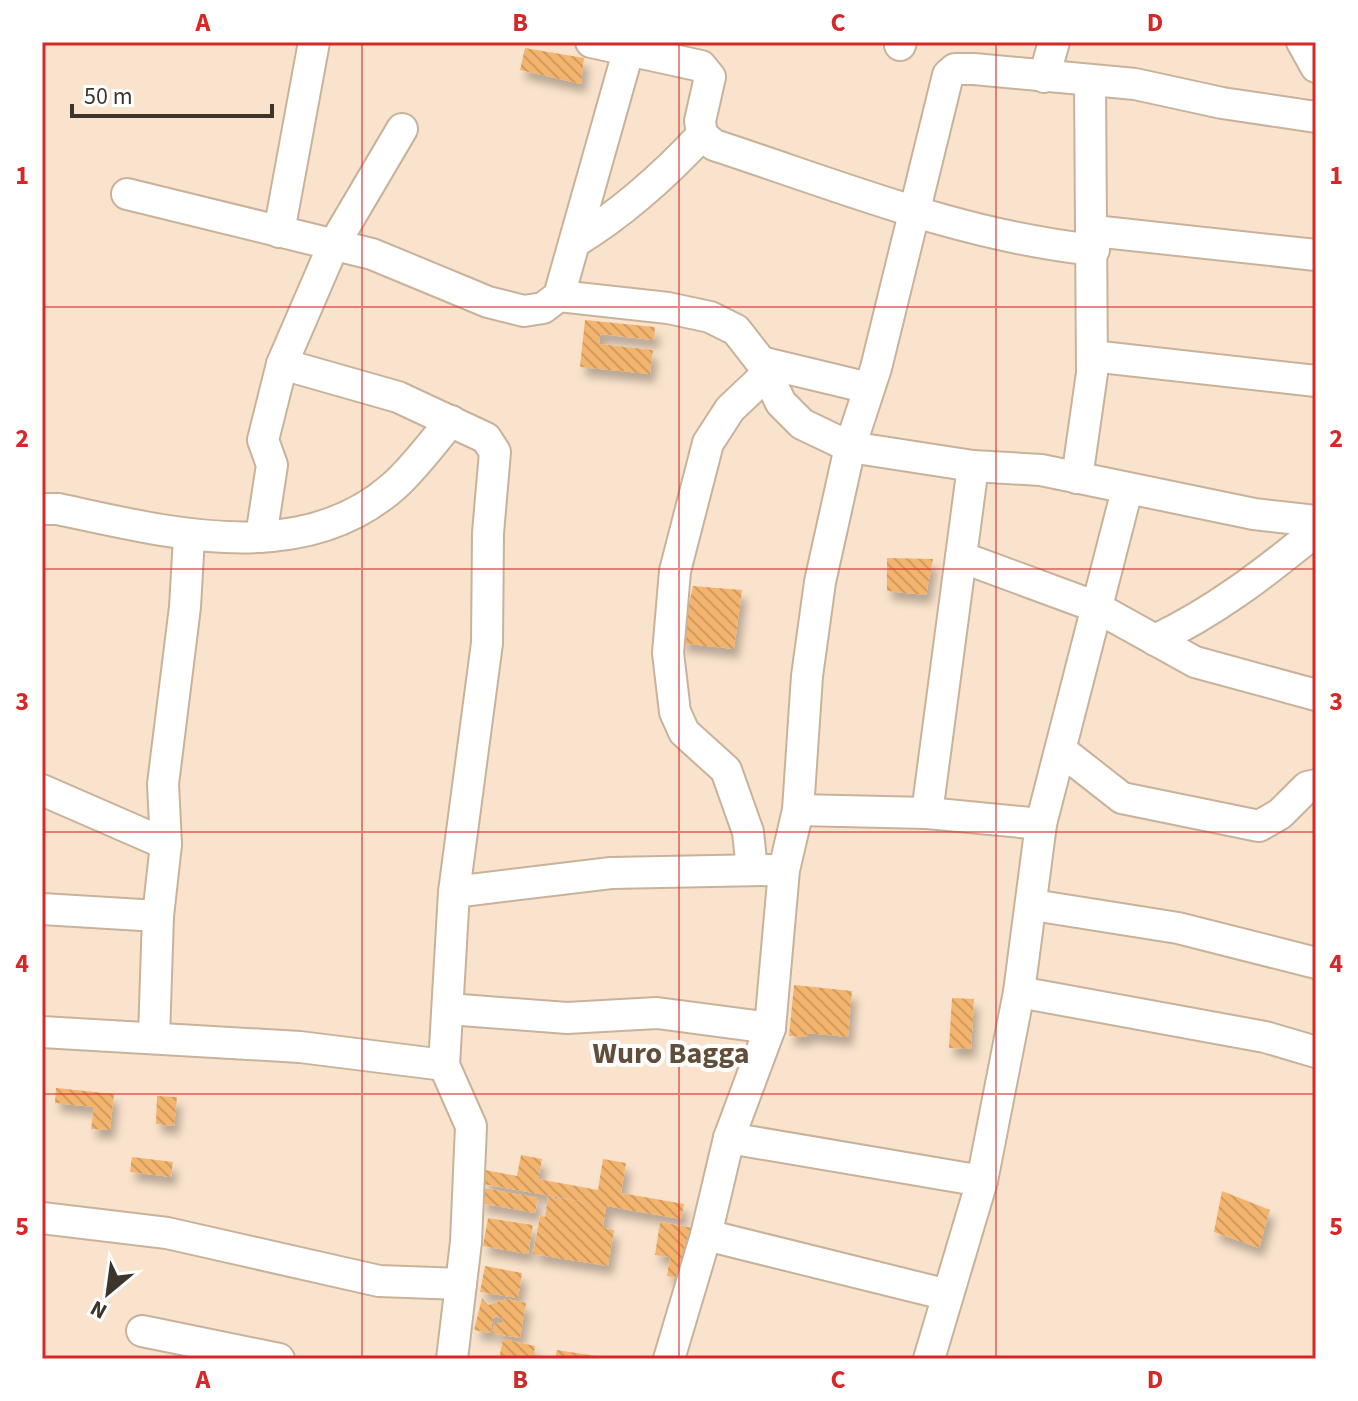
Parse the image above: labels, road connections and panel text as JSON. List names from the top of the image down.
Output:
{
  "districts": ["Wuro Bagga"],
  "scale_bar": "50 m",
  "north": "bottom left",
  "grid": {
    "columns": [
      "A",
      "B",
      "C",
      "D"
    ],
    "rows": [
      "1",
      "2",
      "3",
      "4",
      "5"
    ]
  }
}
